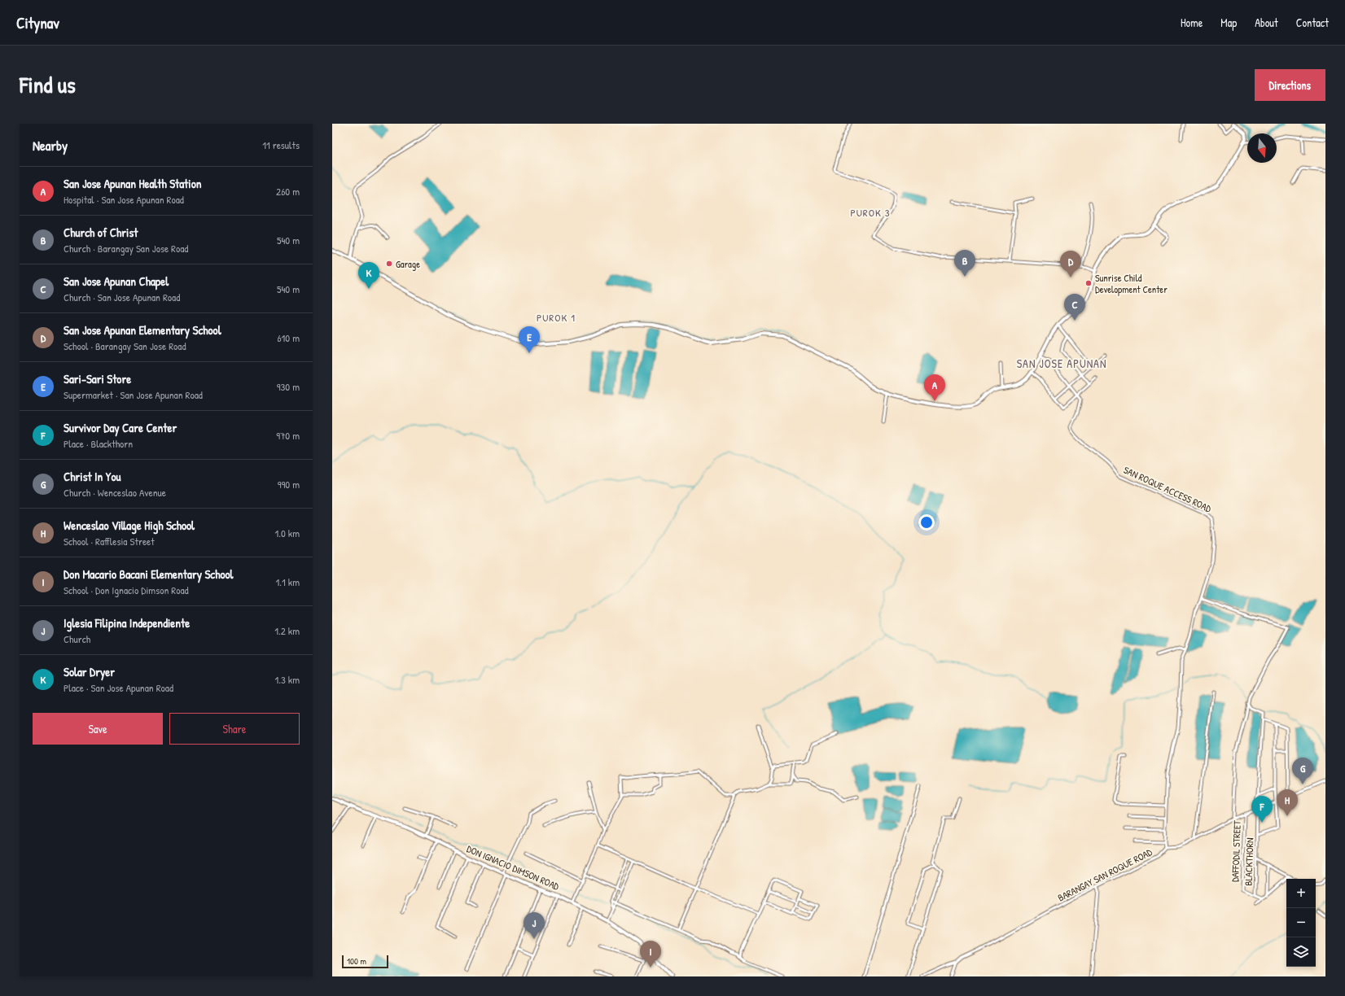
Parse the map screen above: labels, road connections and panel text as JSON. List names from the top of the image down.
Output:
{
  "streets": {
    "street": [
      "SAN ROQUE ACCESS ROAD",
      "DAFFODIL STREET",
      "BLACKTHORN",
      "DON IGNACIO DIMSON ROAD",
      "BARANGAY SAN ROQUE ROAD"
    ]
  },
  "crossings": [
    ["SAN ROQUE ACCESS ROAD", "BARANGAY SAN ROQUE ROAD"],
    ["DAFFODIL STREET", "BLACKTHORN"]
  ],
  "districts": ["PUROK 3", "PUROK 1", "SAN JOSE APUNAN"],
  "places": ["Garage", "Sunrise Child Development Center"],
  "scale_bar": "100 m",
  "north": "bottom",
  "page": {
    "header": "Citynav",
    "nav": [
      "Home",
      "Map",
      "About",
      "Contact"
    ],
    "title": "Find us",
    "buttons": [
      "Directions",
      ["Save", "Share"]
    ],
    "heading": ["Nearby", "11 results"],
    "list": [
      {
        "mark": "A",
        "name": "San Jose Apunan Health Station",
        "note": "Hospital · San Jose Apunan Road",
        "value": "260 m"
      },
      {
        "mark": "B",
        "name": "Church of Christ",
        "note": "Church · Barangay San Jose Road",
        "value": "540 m"
      },
      {
        "mark": "C",
        "name": "San Jose Apunan Chapel",
        "note": "Church · San Jose Apunan Road",
        "value": "540 m"
      },
      {
        "mark": "D",
        "name": "San Jose Apunan Elementary School",
        "note": "School · Barangay San Jose Road",
        "value": "610 m"
      },
      {
        "mark": "E",
        "name": "Sari-Sari Store",
        "note": "Supermarket · San Jose Apunan Road",
        "value": "930 m"
      },
      {
        "mark": "F",
        "name": "Survivor Day Care Center",
        "note": "Place · Blackthorn",
        "value": "970 m"
      },
      {
        "mark": "G",
        "name": "Christ In You",
        "note": "Church · Wenceslao Avenue",
        "value": "990 m"
      },
      {
        "mark": "H",
        "name": "Wenceslao Village High School",
        "note": "School · Rafflesia Street",
        "value": "1.0 km"
      },
      {
        "mark": "I",
        "name": "Don Macario Bacani Elementary School",
        "note": "School · Don Ignacio Dimson Road",
        "value": "1.1 km"
      },
      {
        "mark": "J",
        "name": "Iglesia Filipina Independiente",
        "note": "Church",
        "value": "1.2 km"
      },
      {
        "mark": "K",
        "name": "Solar Dryer",
        "note": "Place · San Jose Apunan Road",
        "value": "1.3 km"
      }
    ],
    "pins": [
      "B",
      "D",
      "K",
      "C",
      "E",
      "A",
      "G",
      "H",
      "F",
      "J",
      "I"
    ],
    "map_buttons": ["+", "−"],
    "scale": "100 m"
  }
}
